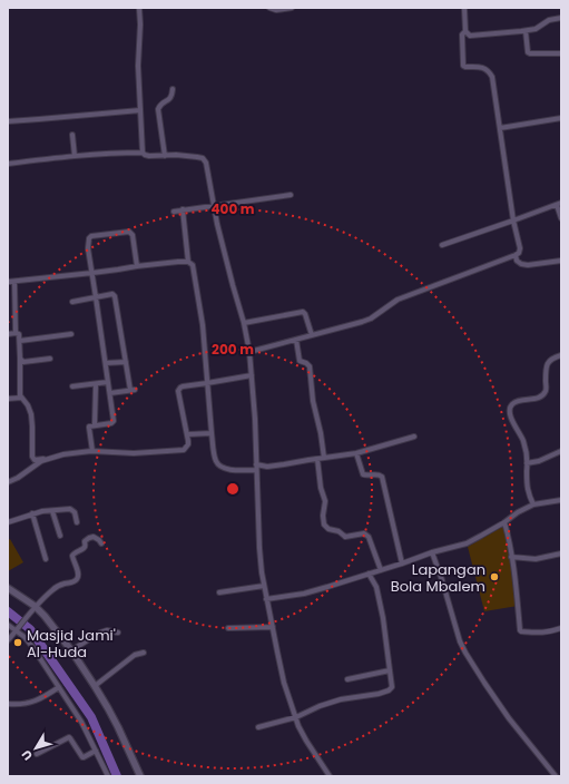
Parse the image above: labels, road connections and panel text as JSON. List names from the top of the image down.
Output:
{
  "places": ["Lapangan Bola Mbalem", "Masjid Jami' Al-Huda"],
  "north": "bottom left",
  "rings": ["400 m", "200 m"]
}
